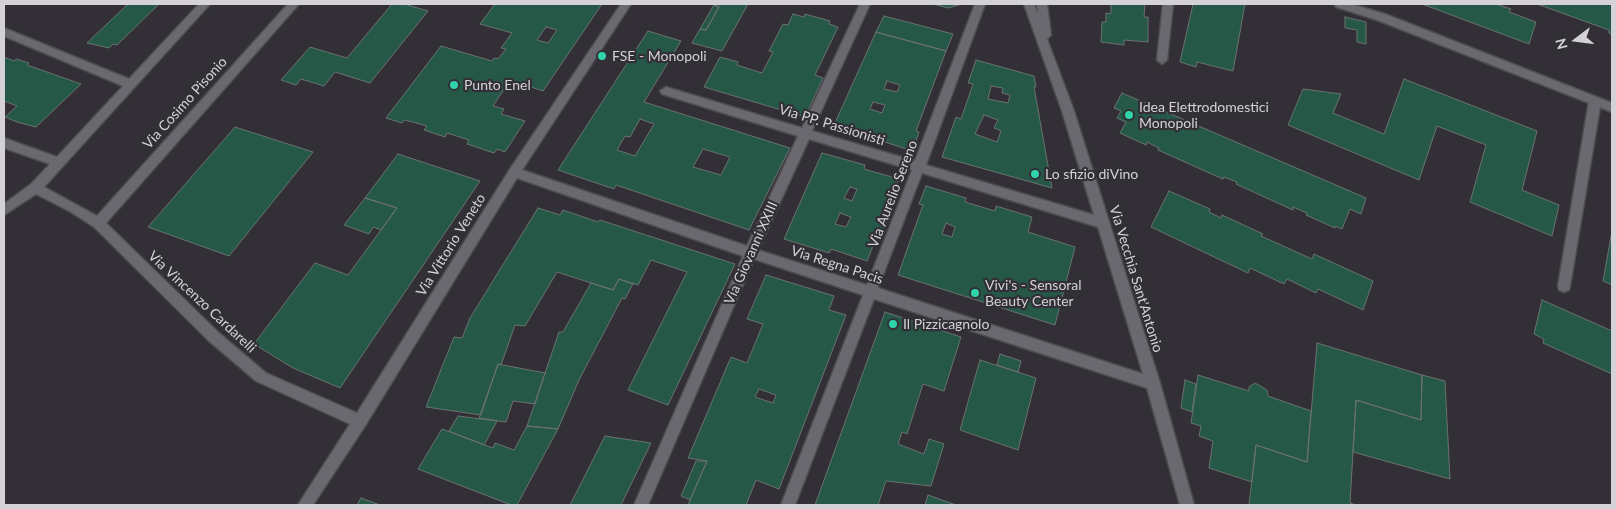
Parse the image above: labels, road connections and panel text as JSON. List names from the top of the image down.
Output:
{
  "streets": {
    "street": [
      "Via Cosimo Pisonio",
      "Via PP. Passionisti",
      "Via Aurelio Sereno",
      "Via Vittorio Veneto",
      "Via Giovanni XXIII",
      "Via Regna Pacis",
      "Via Vecchia Sant'Antonio",
      "Via Vincenzo Cardarelli"
    ]
  },
  "crossings": [
    ["Via Cosimo Pisonio", "Via Vincenzo Cardarelli"],
    ["Via PP. Passionisti", "Via Aurelio Sereno"],
    ["Via PP. Passionisti", "Via Giovanni XXIII"],
    ["Via PP. Passionisti", "Via Vecchia Sant'Antonio"],
    ["Via Aurelio Sereno", "Via Regna Pacis"],
    ["Via Vittorio Veneto", "Via Regna Pacis"],
    ["Via Vittorio Veneto", "Via Vincenzo Cardarelli"],
    ["Via Giovanni XXIII", "Via Regna Pacis"],
    ["Via Regna Pacis", "Via Vecchia Sant'Antonio"]
  ],
  "places": [
    "FSE - Monopoli",
    "Punto Enel",
    "Idea Elettrodomestici Monopoli",
    "Lo sfizio diVino",
    "Vivi's - Sensoral Beauty Center",
    "Il Pizzicagnolo"
  ],
  "north": "left"
}
